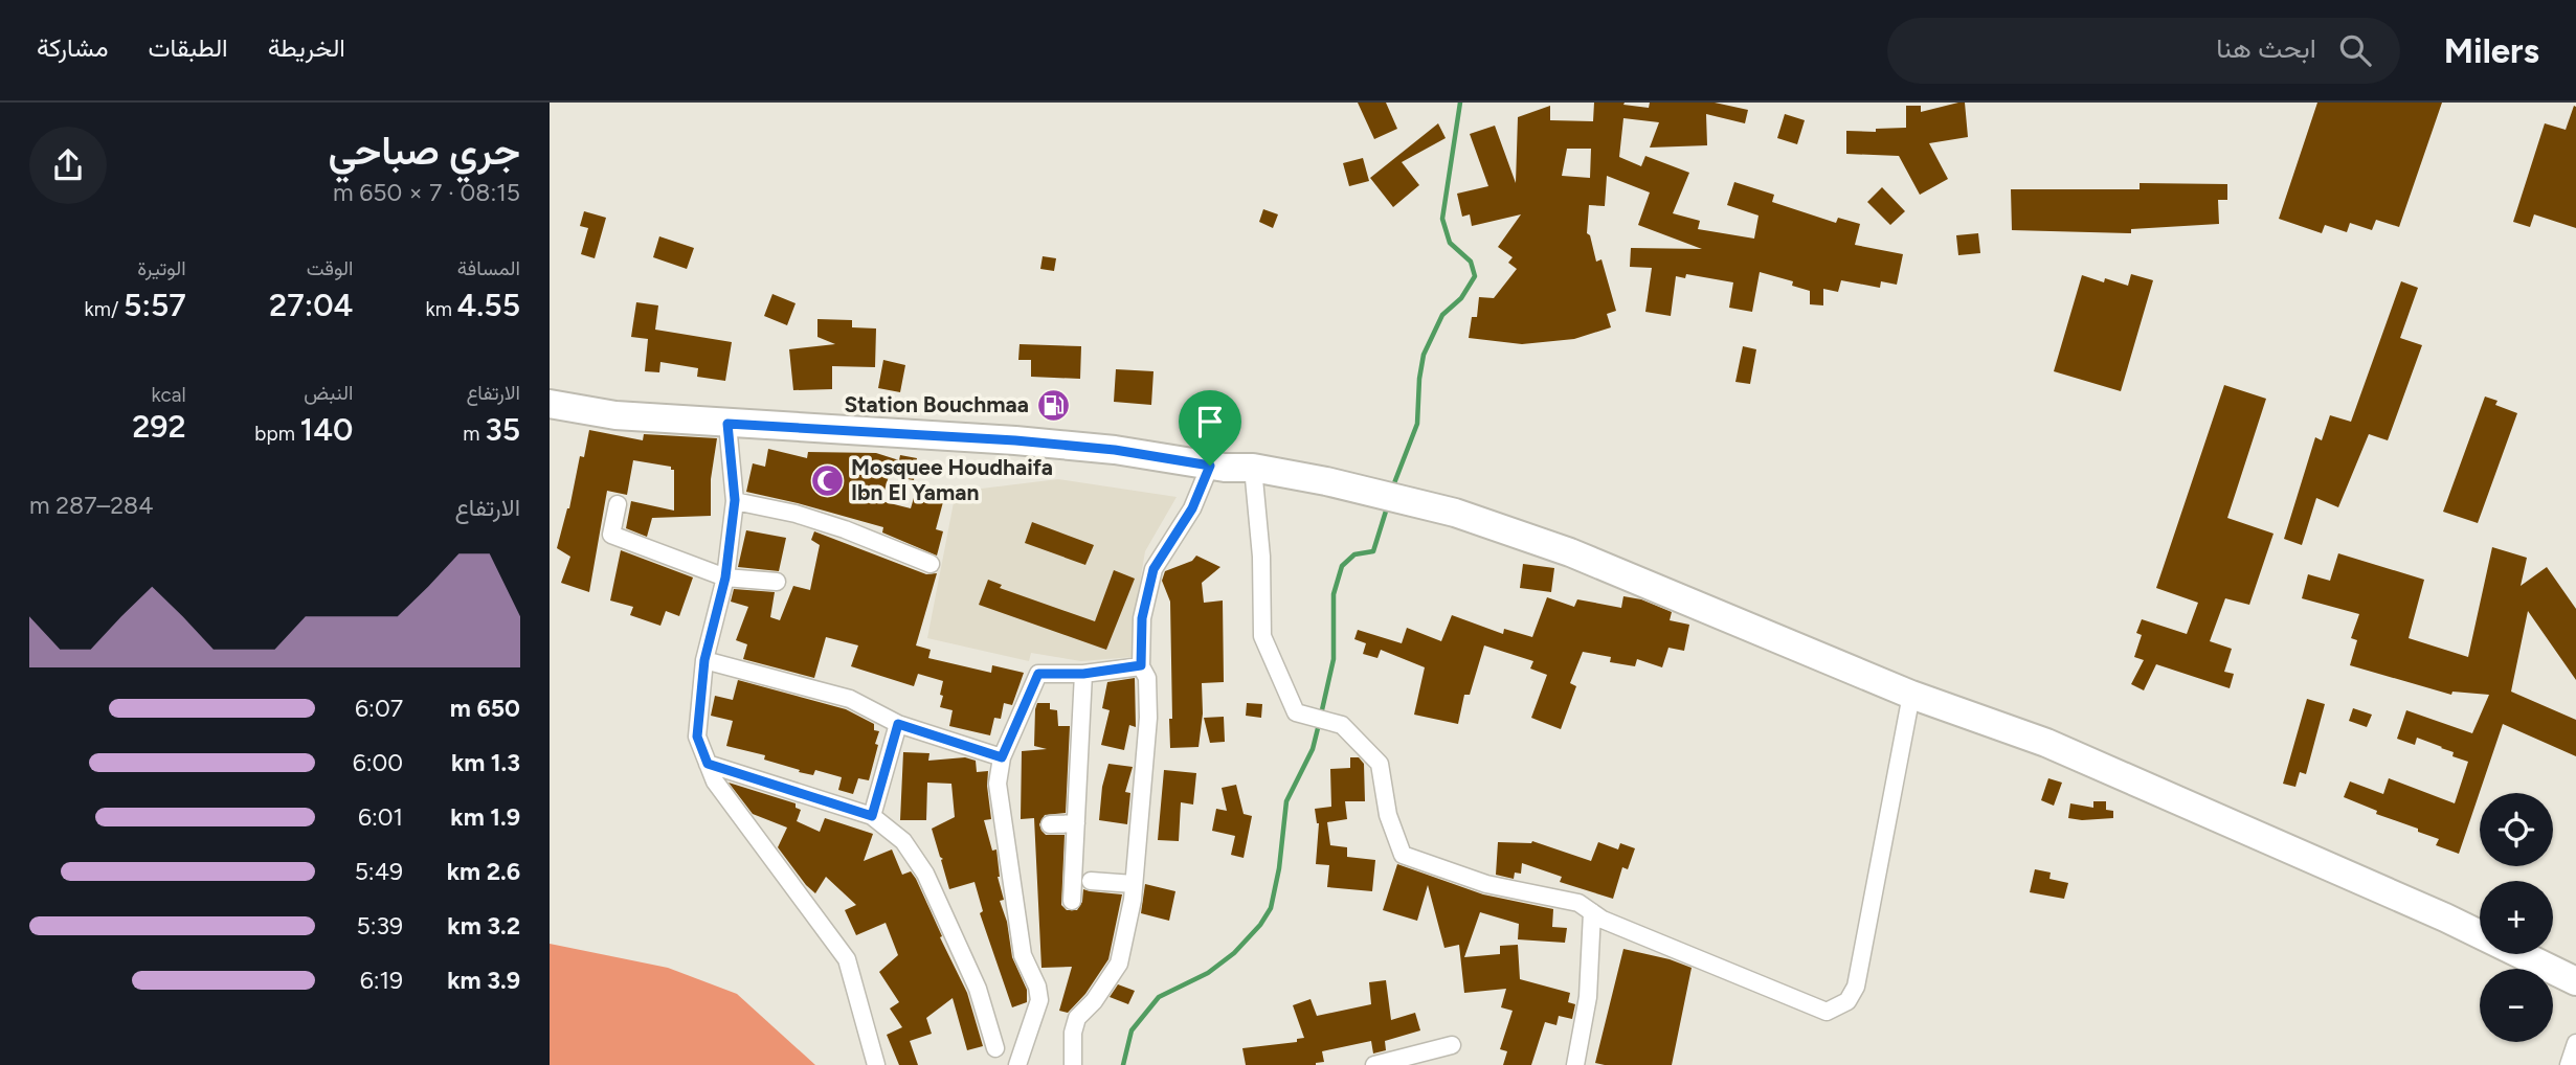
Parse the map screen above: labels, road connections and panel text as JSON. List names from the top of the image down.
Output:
{
  "places": {
    "fuel station": ["Station Bouchmaa"],
    "mosque": ["Mosquee Houdhaifa Ibn El Yaman"]
  },
  "page": {
    "header": "Milers",
    "search": "ابحث هنا",
    "nav": ["الخريطة", "الطبقات", "مشاركة"],
    "heading": ["جري صباحي", "08:15 · 7 × 650 m"],
    "stats": [
      ["المسافة", "4.55 km"],
      ["الوقت", "27:04"],
      ["الوتيرة", "5:57 /km"],
      ["الارتفاع", "35 m"],
      ["النبض", "140 bpm"],
      ["kcal", "292"]
    ],
    "chart": ["الارتفاع", "284–287 m"],
    "list": [
      {
        "name": "650 m",
        "note": "6:07"
      },
      {
        "name": "1.3 km",
        "note": "6:00"
      },
      {
        "name": "1.9 km",
        "note": "6:01"
      },
      {
        "name": "2.6 km",
        "note": "5:49"
      },
      {
        "name": "3.2 km",
        "note": "5:39"
      },
      {
        "name": "3.9 km",
        "note": "6:19"
      }
    ],
    "map_buttons": ["+", "−"]
  }
}
